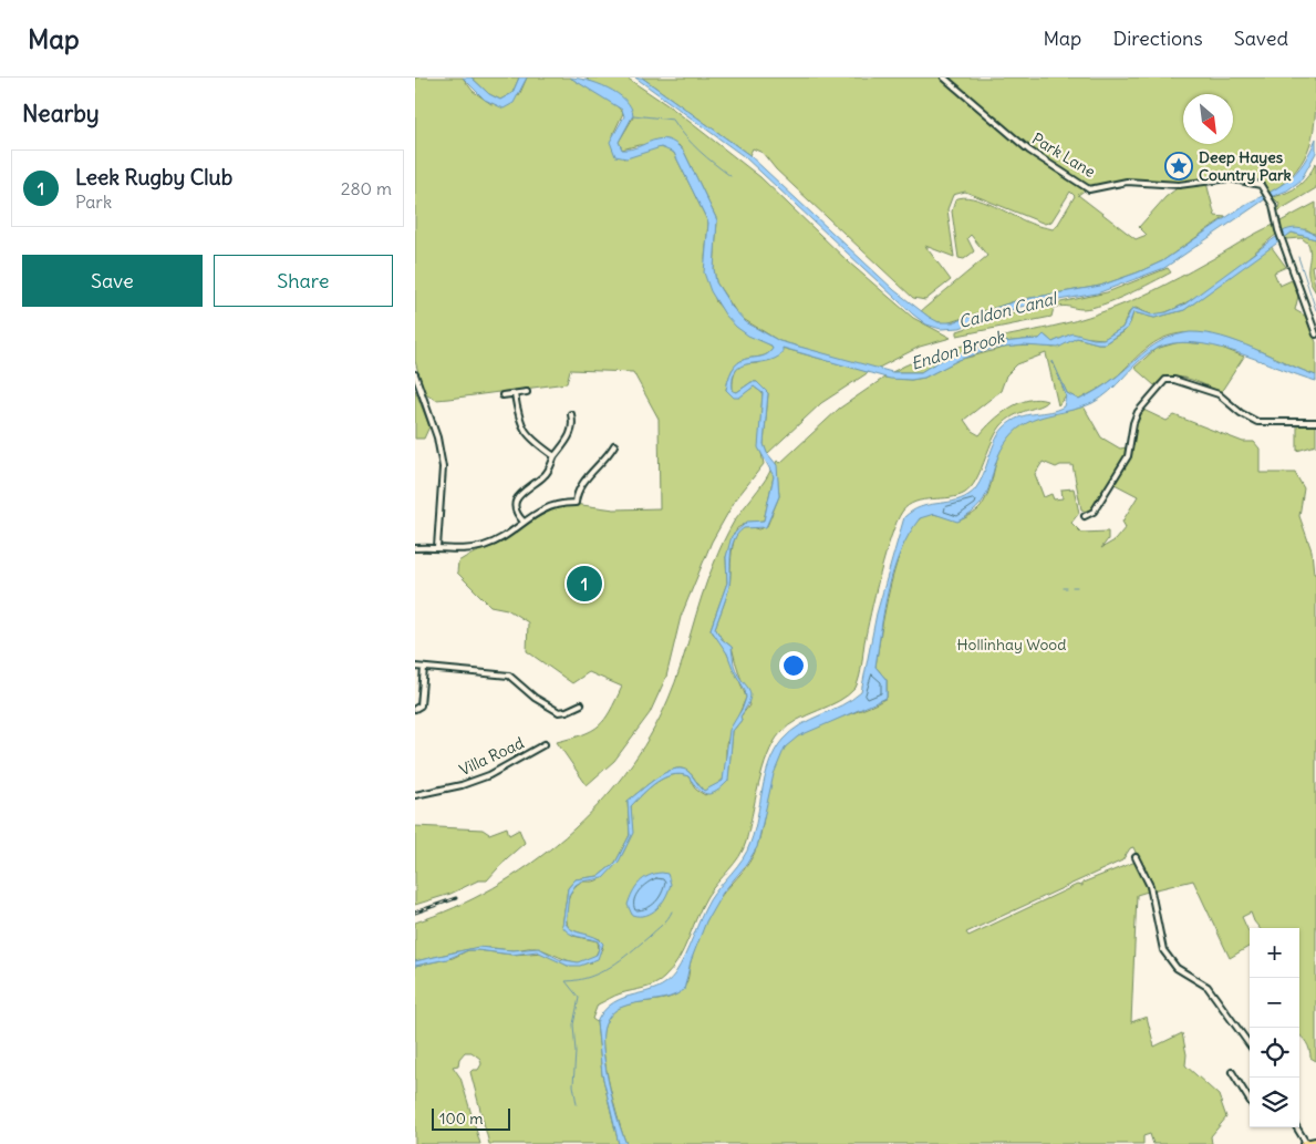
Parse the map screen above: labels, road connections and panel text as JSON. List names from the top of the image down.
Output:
{
  "streets": {
    "street": ["Park Lane", "Villa Road"]
  },
  "water": ["Caldon Canal", "Endon Brook"],
  "parks": ["Hollinhay Wood"],
  "places": {
    "place": ["Deep Hayes Country Park"]
  },
  "scale_bar": "100 m",
  "north": "bottom right",
  "page": {
    "header": "Map",
    "nav": ["Map", "Directions", "Saved"],
    "heading": "Nearby",
    "list": [
      {
        "mark": "1",
        "name": "Leek Rugby Club",
        "note": "Park",
        "value": "280 m"
      }
    ],
    "buttons": ["Save", "Share"],
    "pins": "1",
    "map_buttons": ["+", "−"],
    "scale": "100 m"
  }
}
